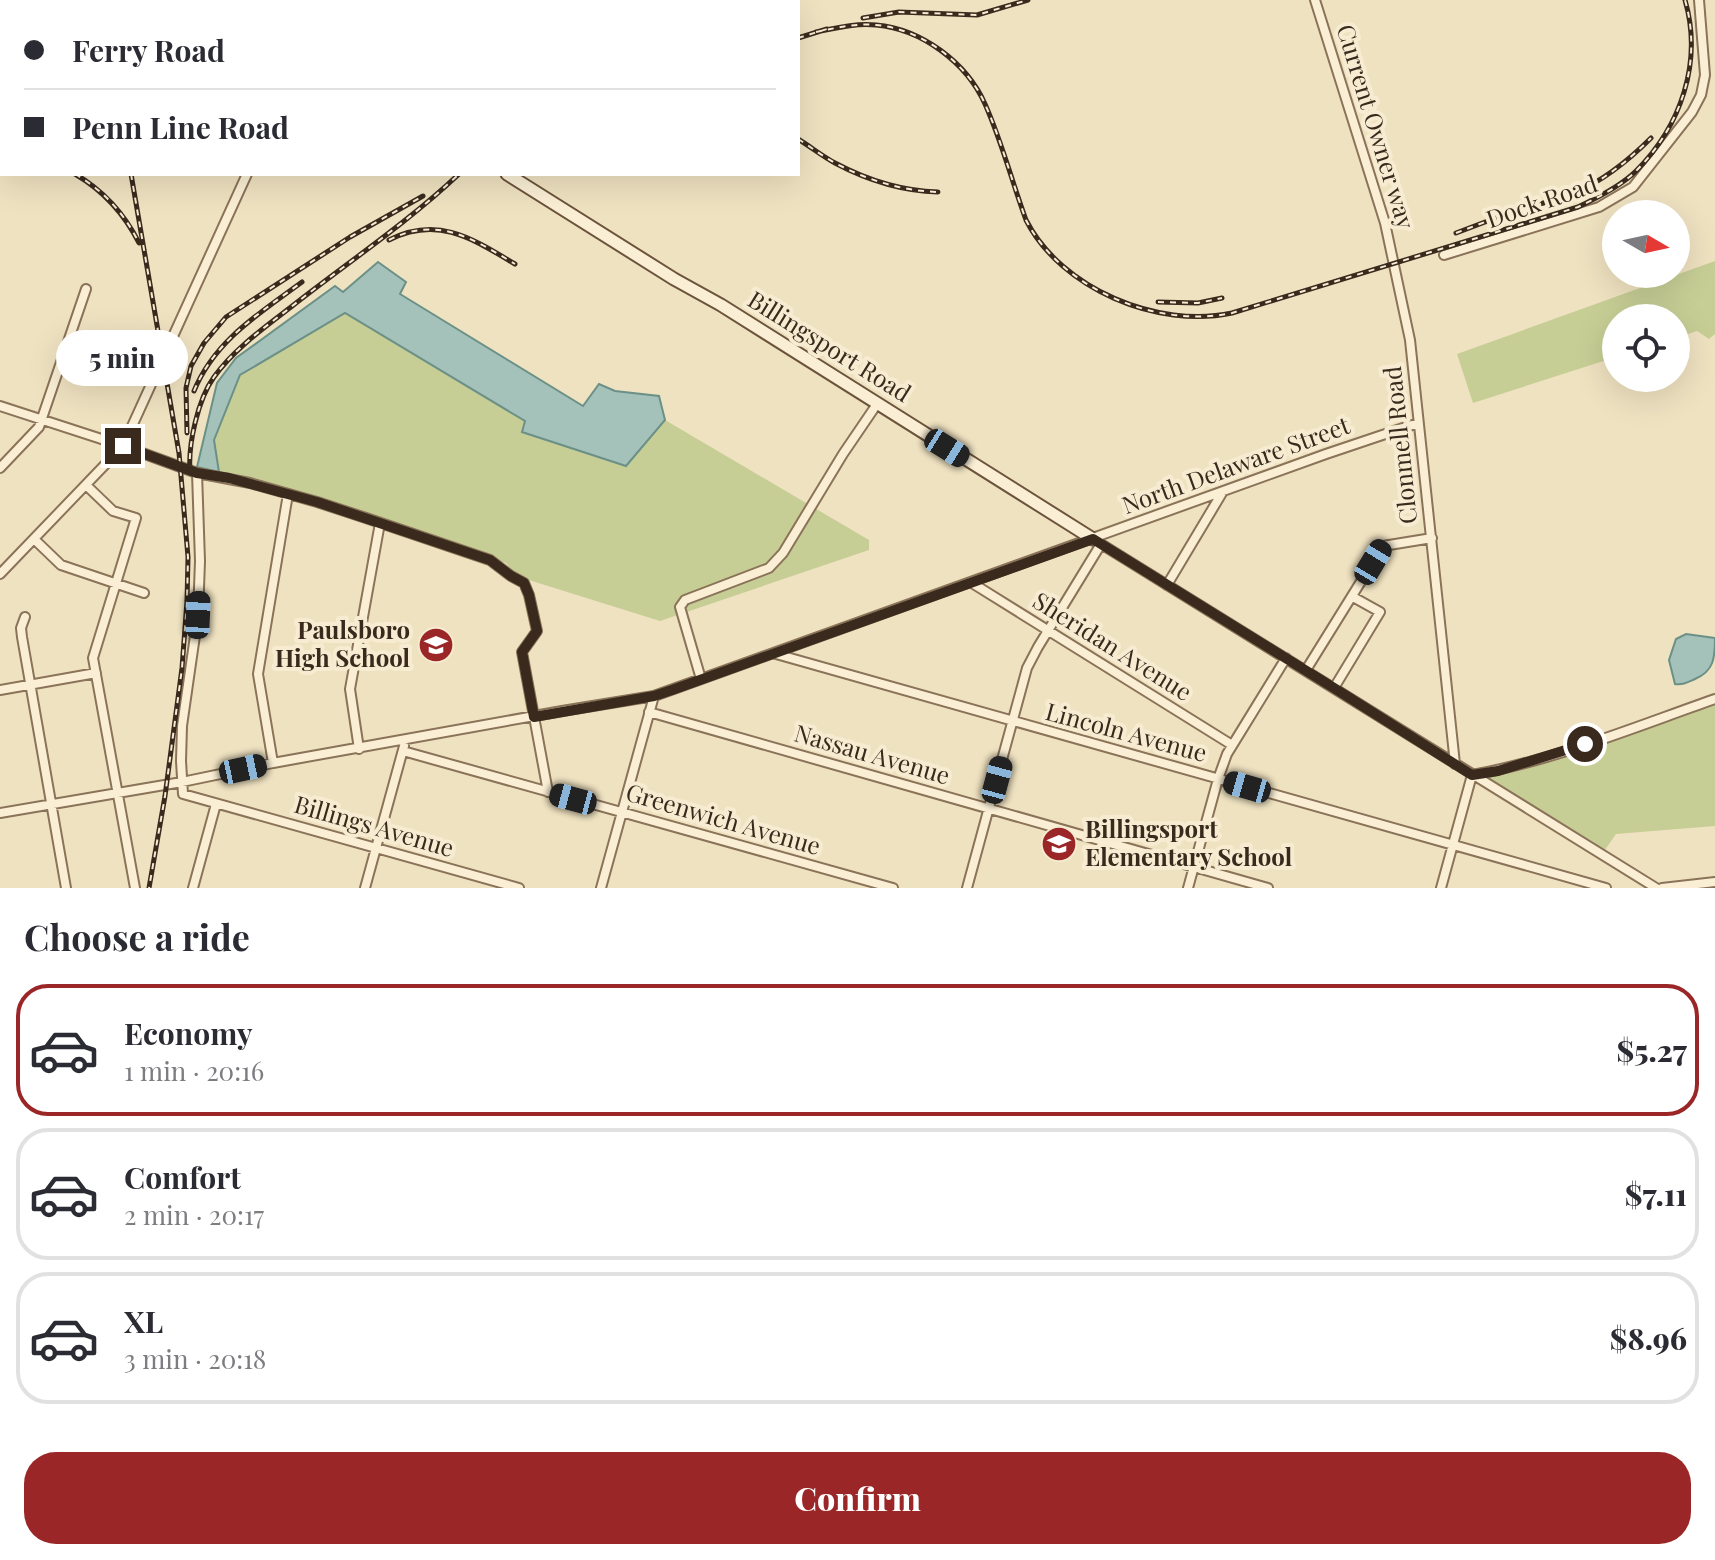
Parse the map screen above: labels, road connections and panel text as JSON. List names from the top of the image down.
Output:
{
  "streets": {
    "street": [
      "Current Owner way",
      "Dock Road",
      "Billingsport Road",
      "Clonmell Road",
      "North Delaware Street",
      "Sheridan Avenue",
      "Lincoln Avenue",
      "Nassau Avenue",
      "Greenwich Avenue",
      "Billings Avenue"
    ]
  },
  "crossings": [
    ["Current Owner way", "Clonmell Road"],
    ["Billingsport Road", "Clonmell Road"],
    ["Billingsport Road", "North Delaware Street"],
    ["Clonmell Road", "North Delaware Street"],
    ["North Delaware Street", "Sheridan Avenue"],
    ["North Delaware Street", "Lincoln Avenue"],
    ["North Delaware Street", "Billings Avenue"]
  ],
  "places": {
    "school or university": ["Paulsboro High School", "Billingsport Elementary School"]
  },
  "north": "right",
  "page": {
    "banner": ["Ferry Road", "Penn Line Road"],
    "bubble": "5 min",
    "heading": "Choose a ride",
    "list": [
      {
        "name": "Economy",
        "note": "1 min · 20:16",
        "value": "$5.27"
      },
      {
        "name": "Comfort",
        "note": "2 min · 20:17",
        "value": "$7.11"
      },
      {
        "name": "XL",
        "note": "3 min · 20:18",
        "value": "$8.96"
      }
    ],
    "buttons": "Confirm"
  }
}
